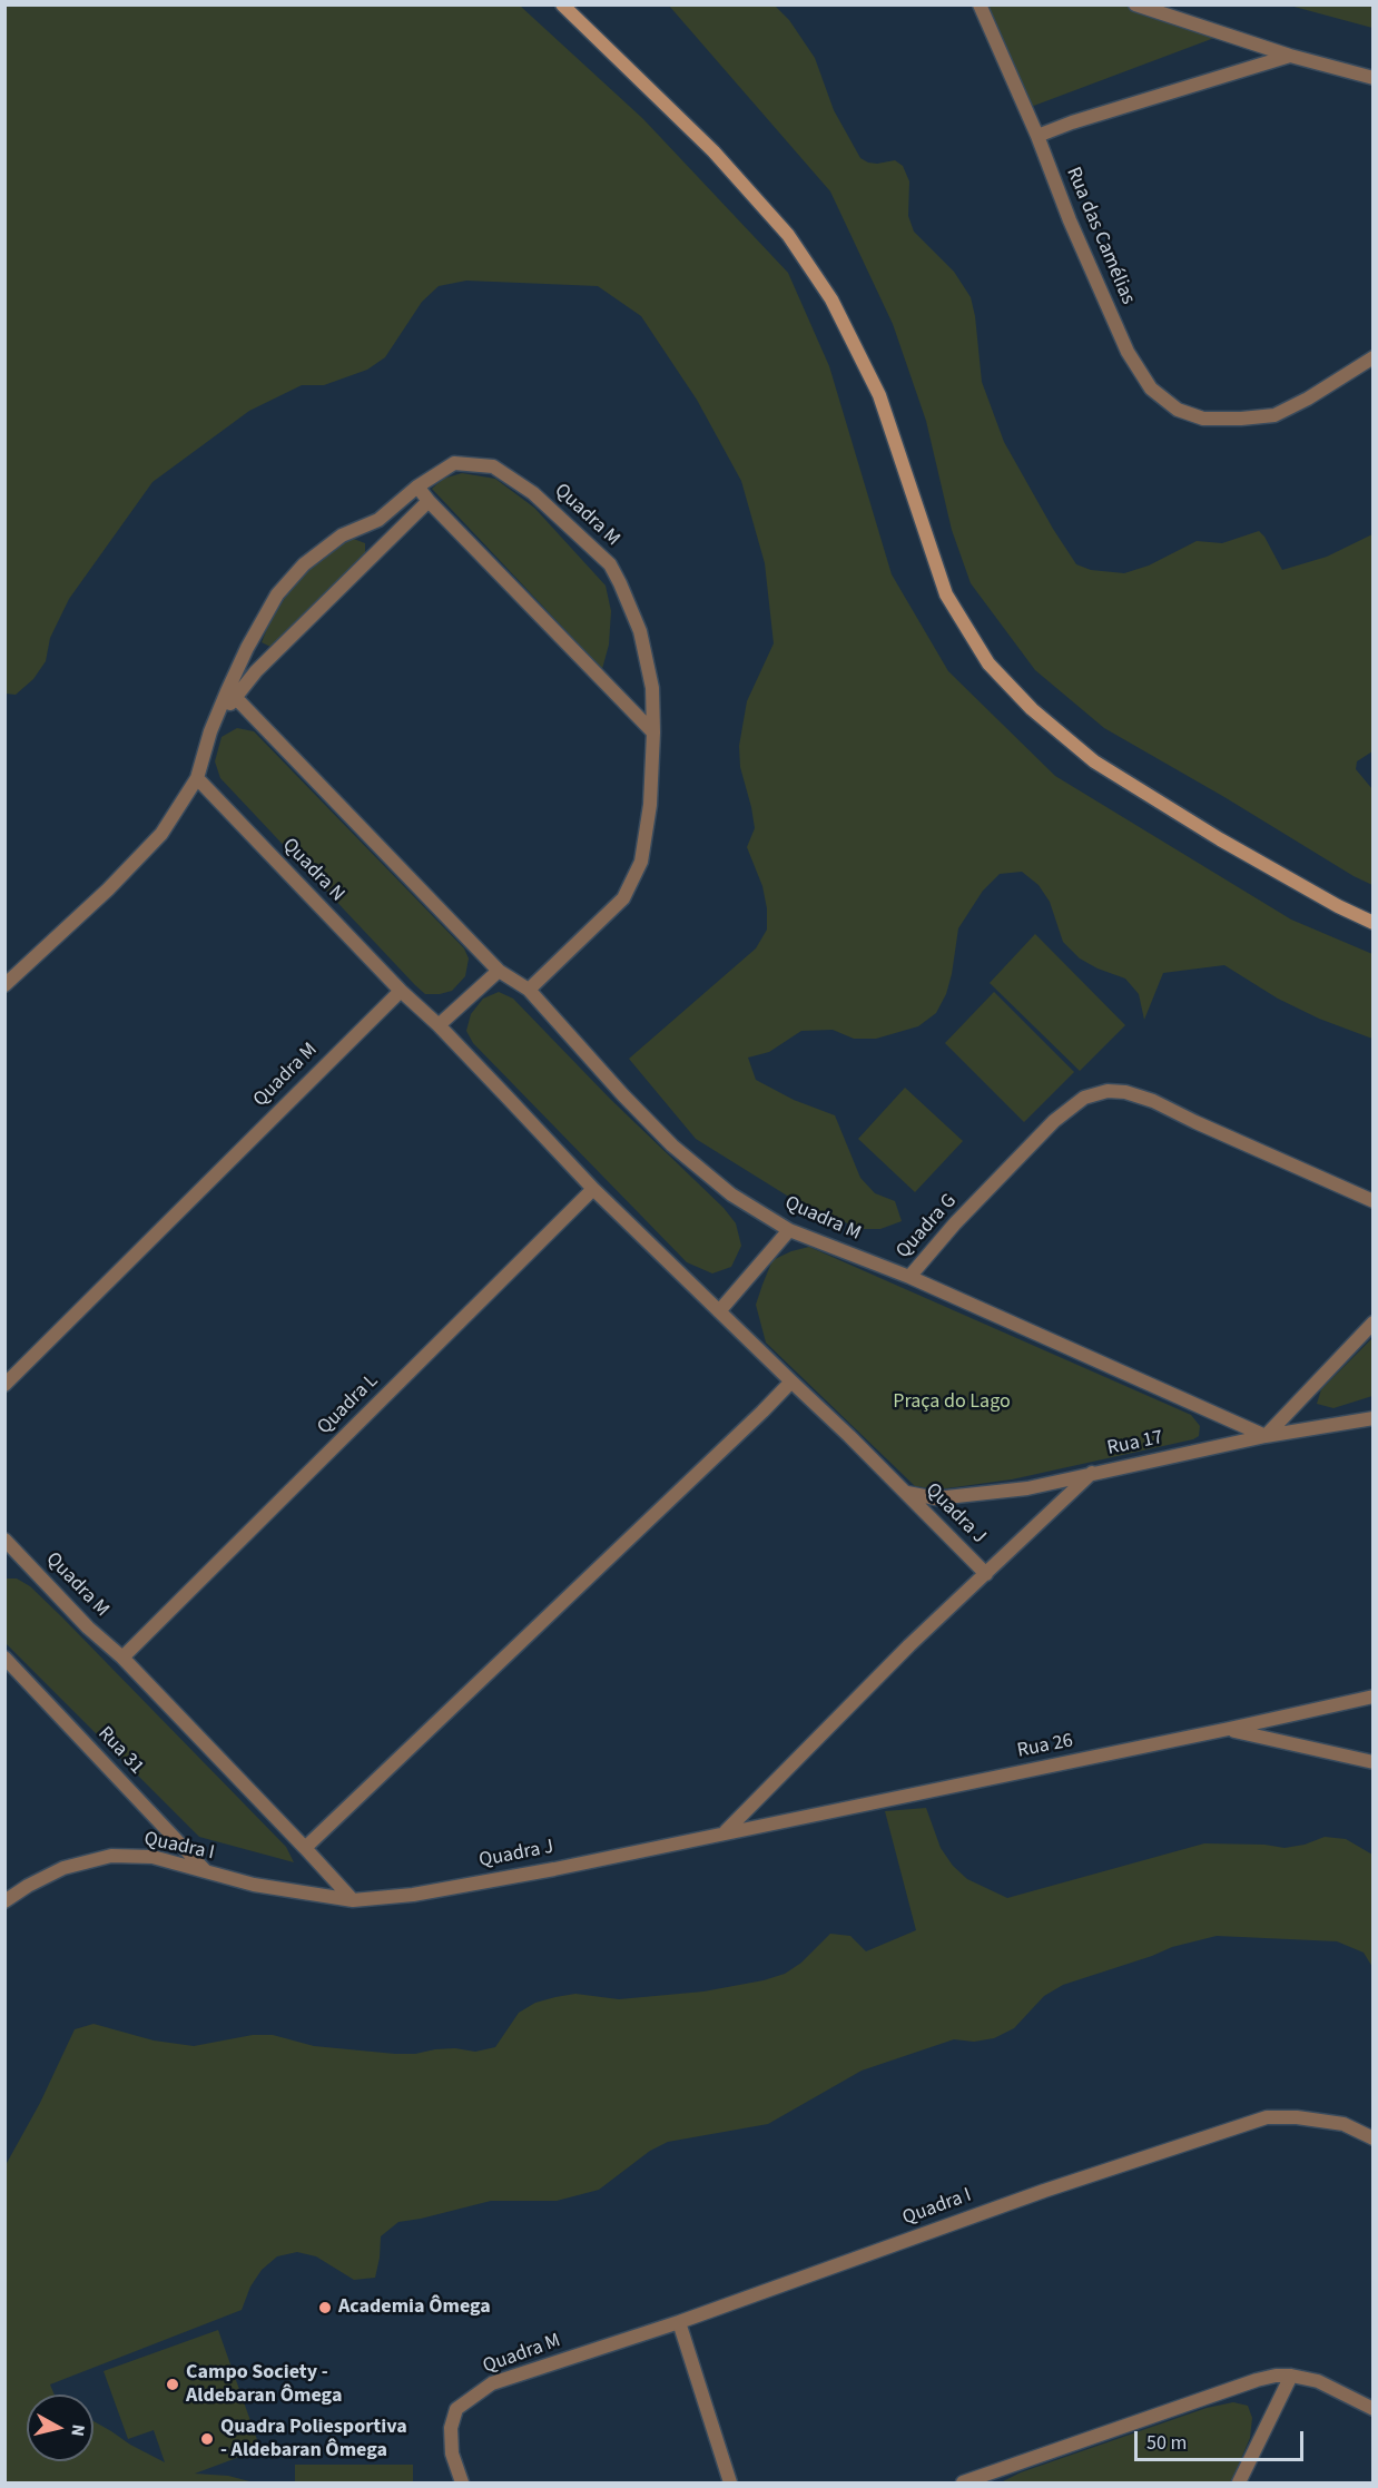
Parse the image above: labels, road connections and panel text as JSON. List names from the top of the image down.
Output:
{
  "streets": {
    "street": [
      "Rua das Camélias",
      "Quadra M",
      "Quadra N",
      "Quadra G",
      "Quadra L",
      "Rua 17",
      "Quadra J",
      "Rua 26",
      "Rua 31",
      "Quadra I"
    ]
  },
  "crossings": [
    ["Quadra M", "Quadra N"],
    ["Quadra M", "Quadra G"],
    ["Quadra M", "Quadra L"],
    ["Quadra M", "Quadra I"],
    ["Quadra G", "Rua 17"],
    ["Rua 17", "Quadra J"],
    ["Quadra J", "Rua 26"],
    ["Quadra J", "Quadra I"],
    ["Rua 31", "Quadra I"]
  ],
  "parks": ["Praça do Lago"],
  "places": ["Academia Ômega", "Campo Society - Aldebaran Ômega", "Quadra Poliesportiva - Aldebaran Ômega"],
  "scale_bar": "50 m",
  "north": "right"
}
